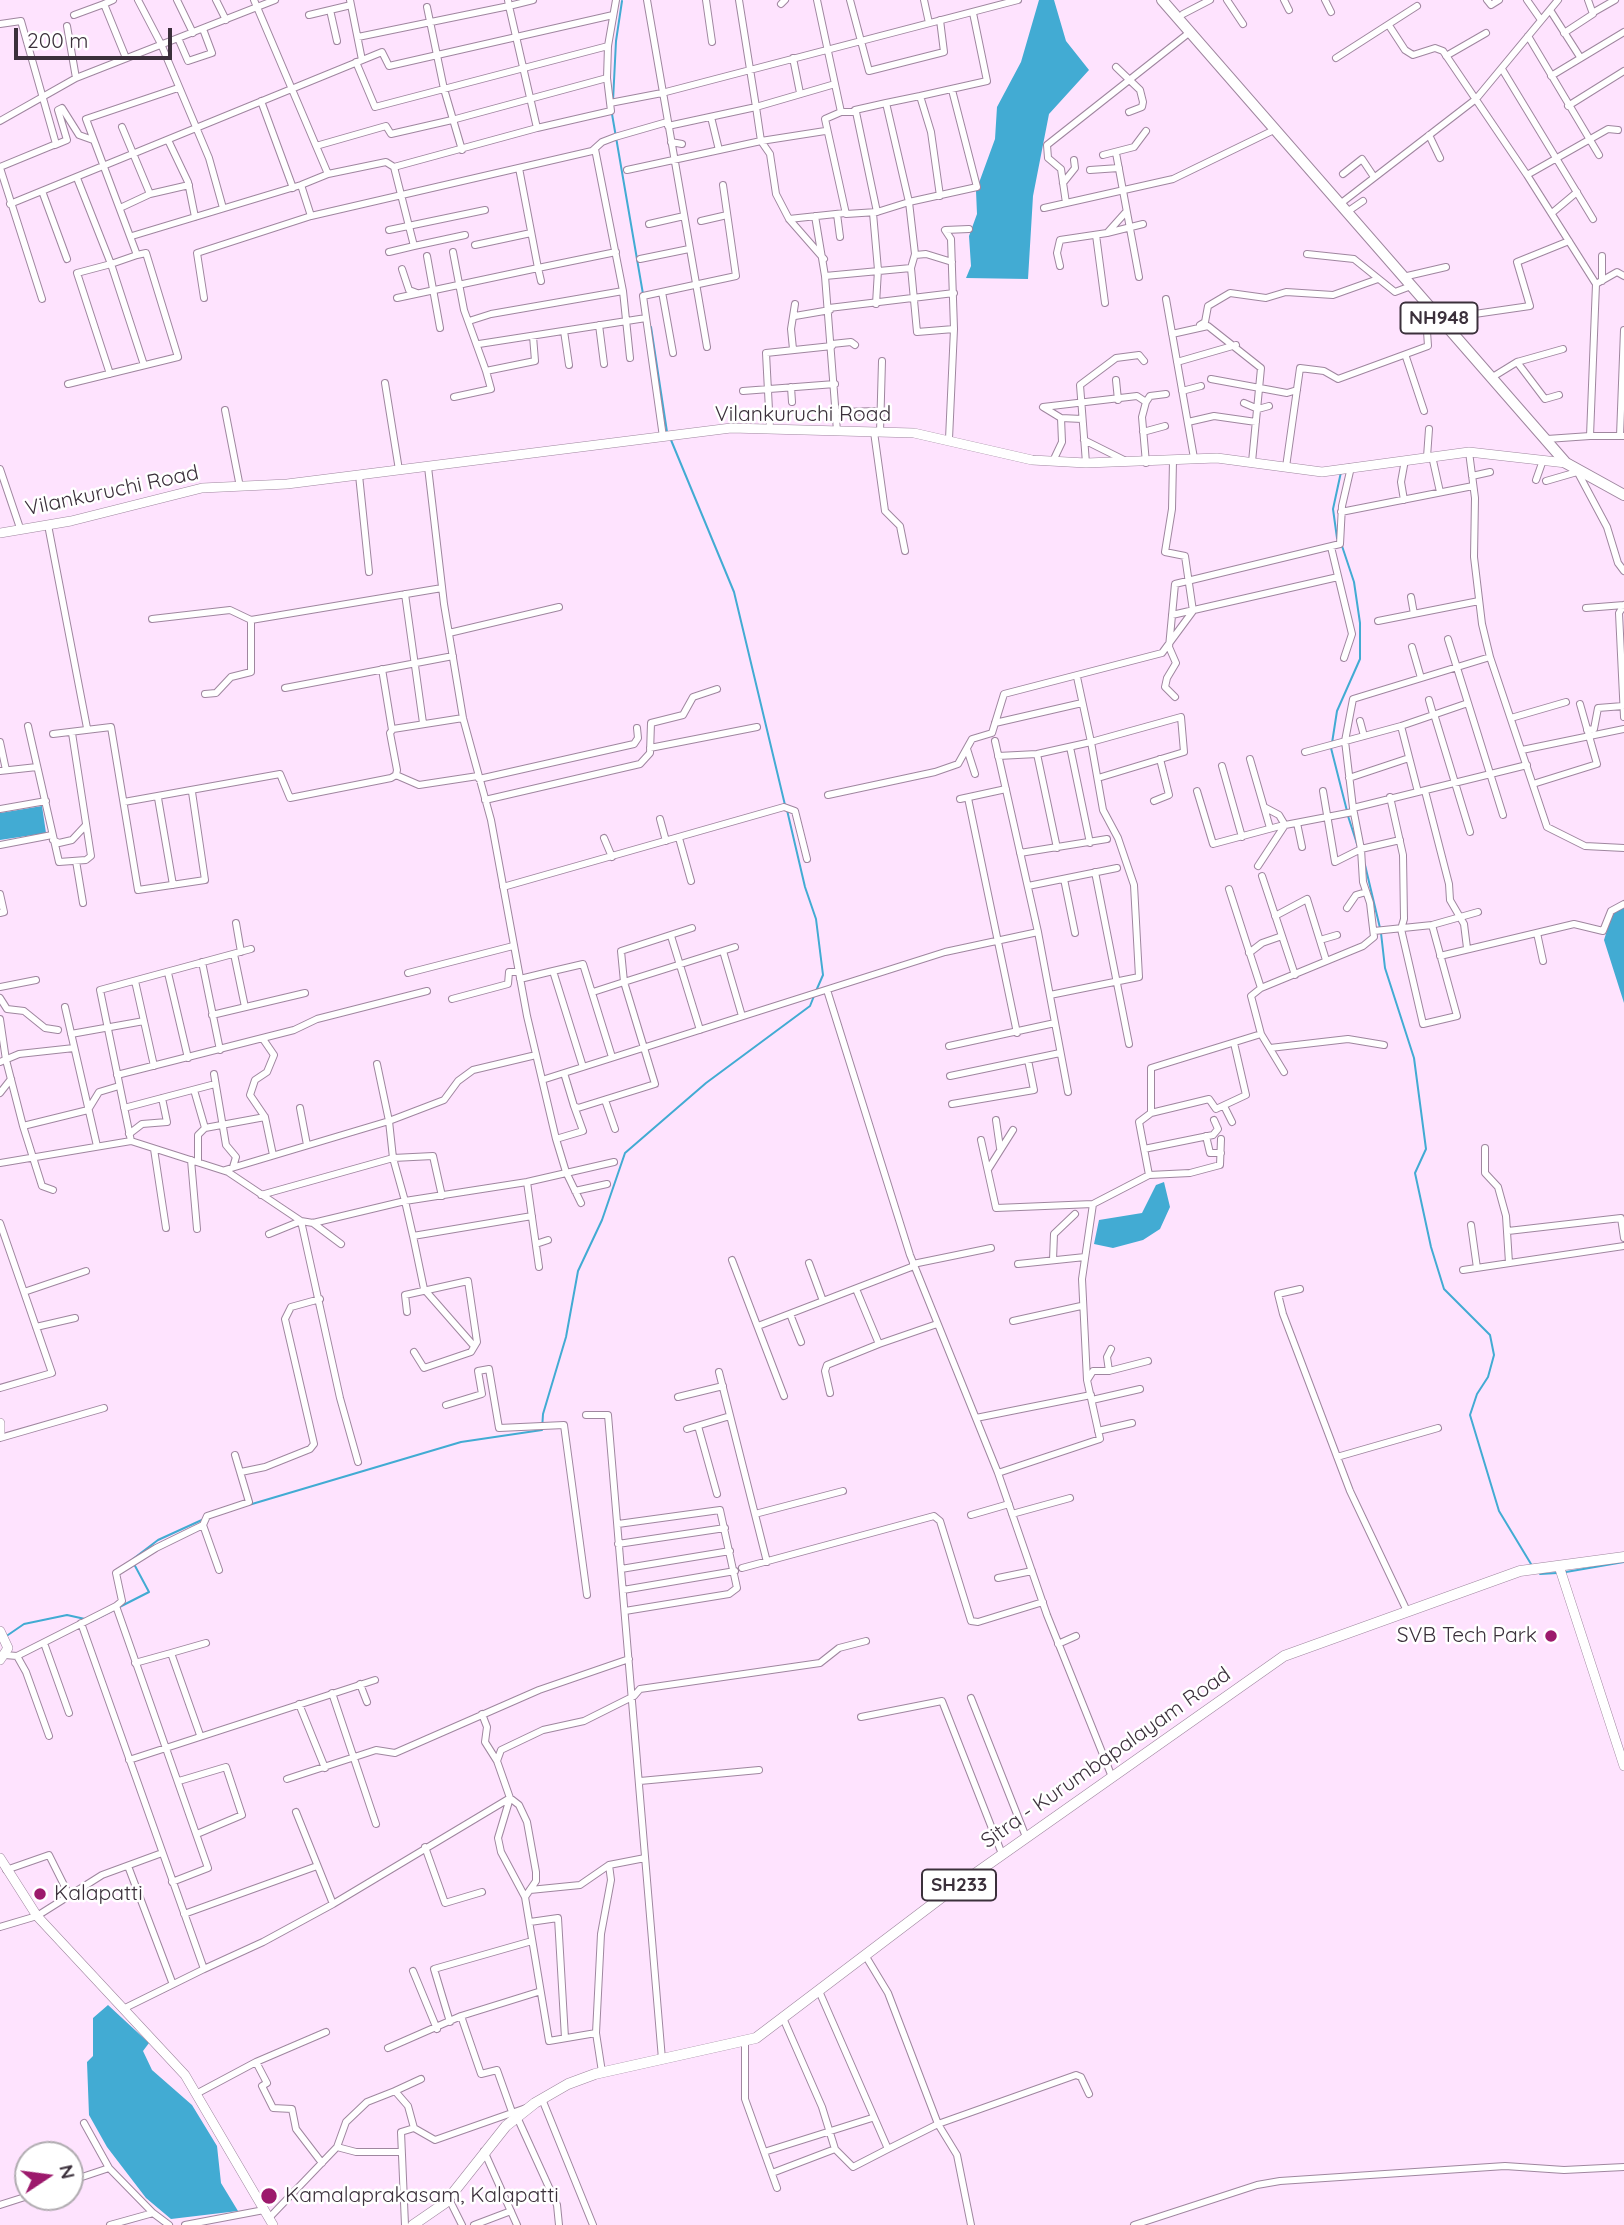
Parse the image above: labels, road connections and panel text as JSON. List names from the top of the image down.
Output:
{
  "streets": {
    "highway": ["NH948"],
    "main road": ["Sitra - Kurumbapalayam Road", "SH233"],
    "street": ["Vilankuruchi Road"]
  },
  "crossings": [
    ["NH948", "Vilankuruchi Road"]
  ],
  "places": ["SVB Tech Park", "Kalapatti", "Kamalaprakasam, Kalapatti"],
  "scale_bar": "200 m",
  "north": "right"
}
